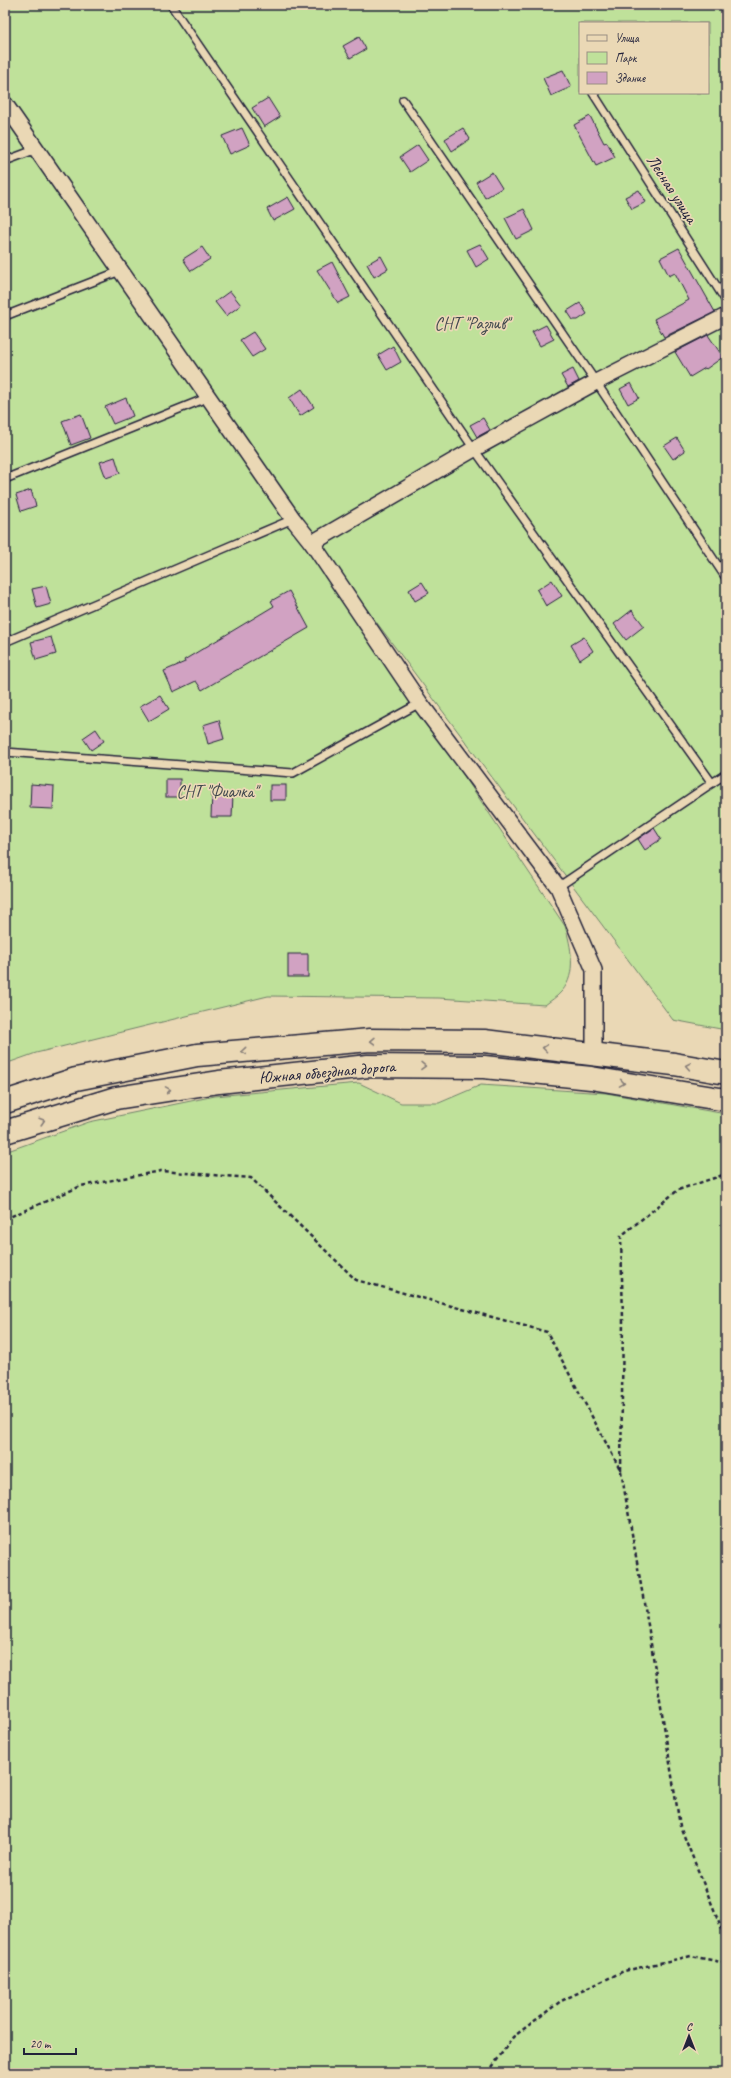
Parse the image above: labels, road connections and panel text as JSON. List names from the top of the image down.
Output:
{
  "streets": {
    "main road": ["Южная объездная дорога"],
    "lane": ["Лесная улица"]
  },
  "parks": ["СНТ \"Разлив\"", "СНТ \"Фиалка\""],
  "legend": ["Улица", "Парк", "Здание"],
  "scale_bar": "20 m",
  "north": "top"
}
